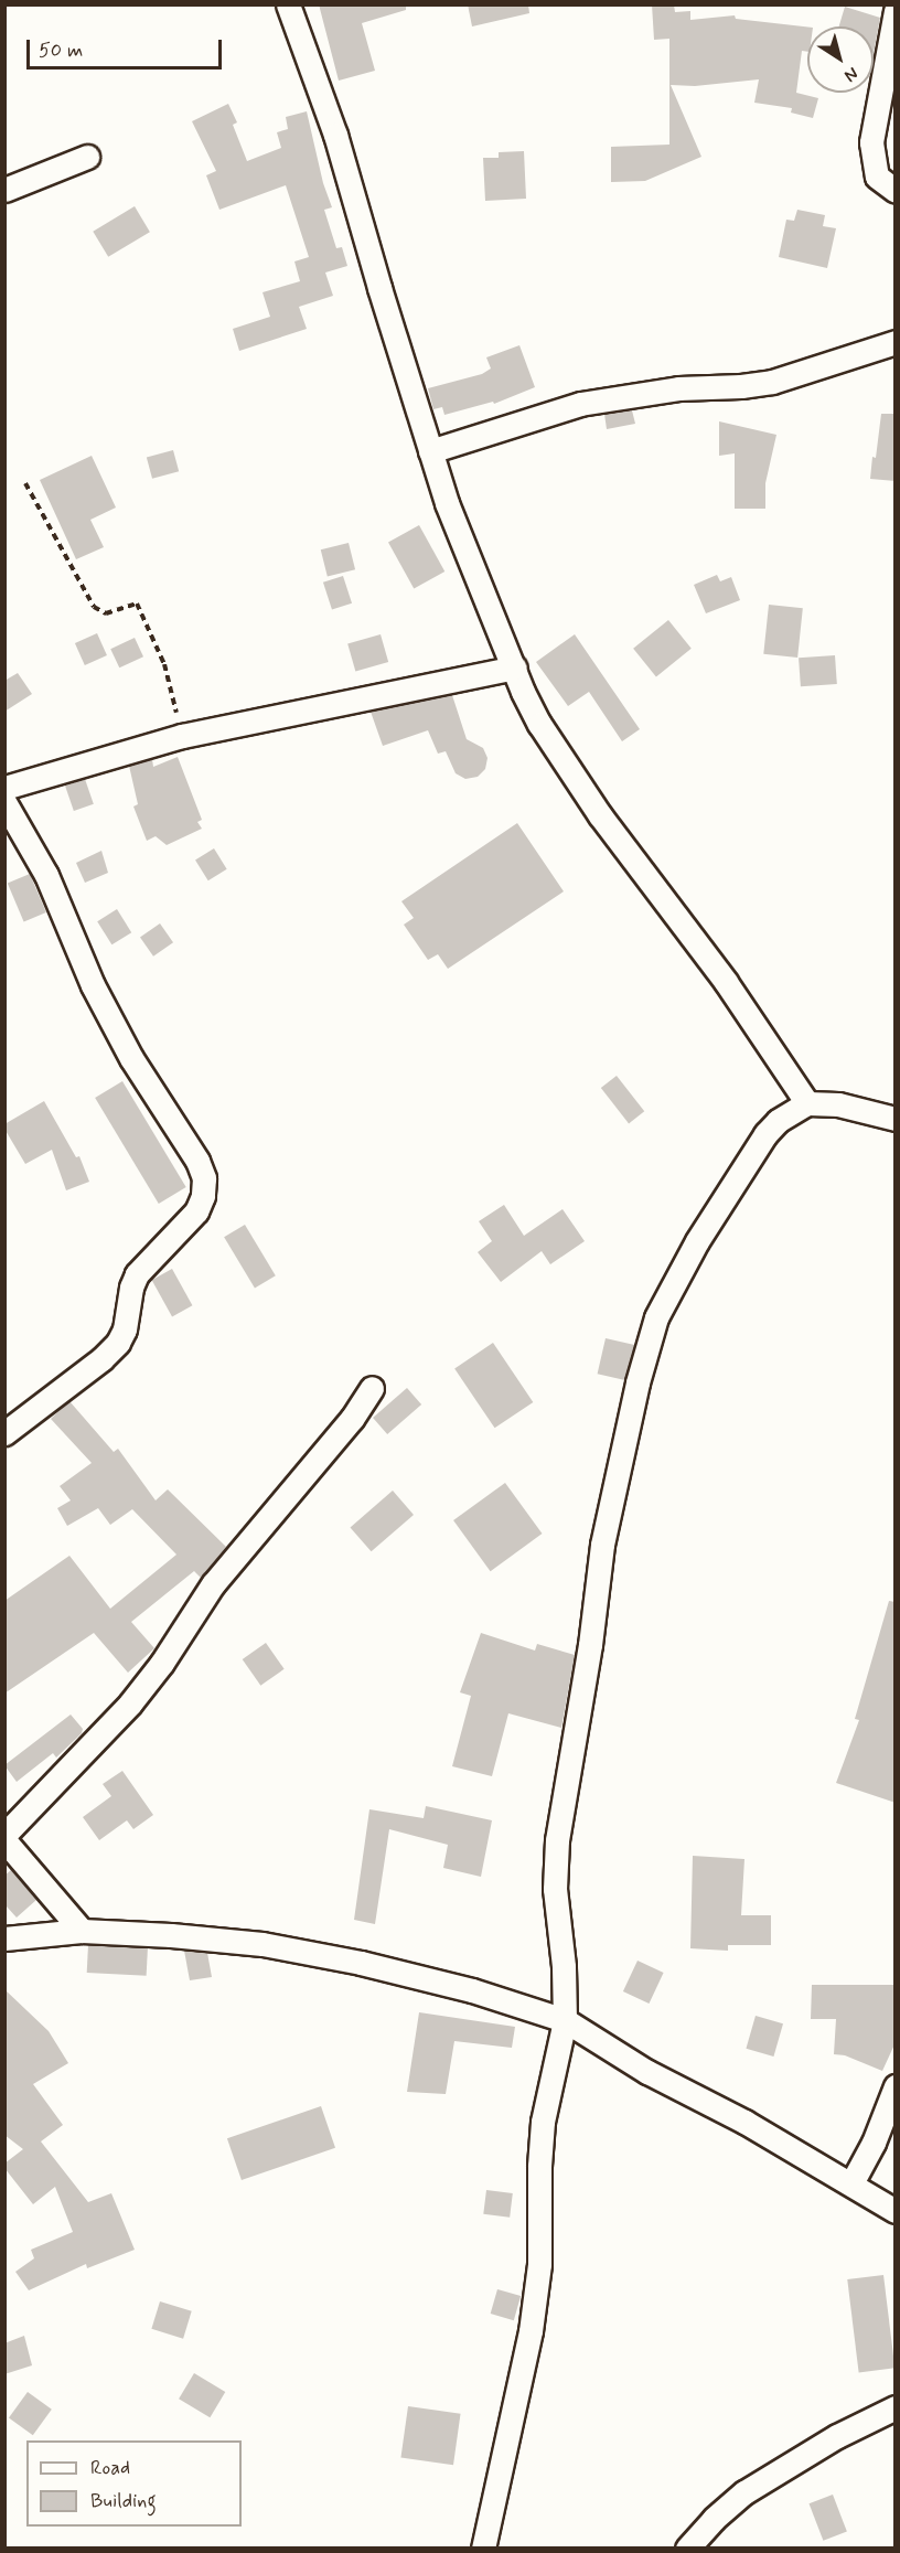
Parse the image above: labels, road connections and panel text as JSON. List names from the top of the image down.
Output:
{
  "legend": ["Road", "Building"],
  "scale_bar": "50 m",
  "north": "bottom right"
}
